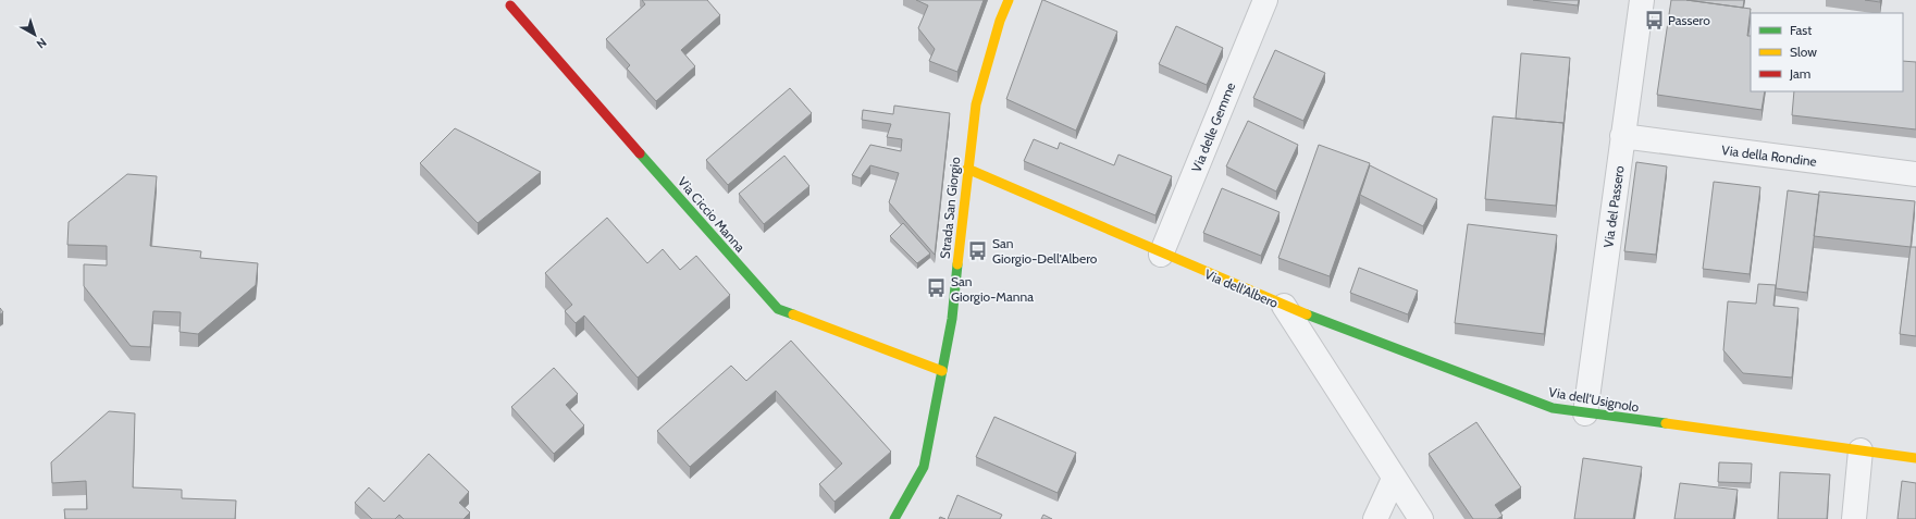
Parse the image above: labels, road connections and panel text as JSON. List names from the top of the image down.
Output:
{
  "streets": {
    "street": [
      "Via delle Gemme",
      "Via della Rondine",
      "Via del Passero",
      "Strada San Giorgio",
      "Via Ciccio Manna",
      "Via dell'Albero",
      "Via dell'Usignolo"
    ]
  },
  "crossings": [
    ["Via delle Gemme", "Via dell'Albero"],
    ["Via della Rondine", "Via del Passero"],
    ["Via del Passero", "Via dell'Usignolo"],
    ["Strada San Giorgio", "Via Ciccio Manna"],
    ["Strada San Giorgio", "Via dell'Albero"],
    ["Via dell'Albero", "Via dell'Usignolo"]
  ],
  "places": {
    "bus stop": ["Passero", "San Giorgio-Dell'Albero", "San Giorgio-Manna"]
  },
  "legend": ["Fast", "Slow", "Jam"],
  "north": "bottom right"
}
